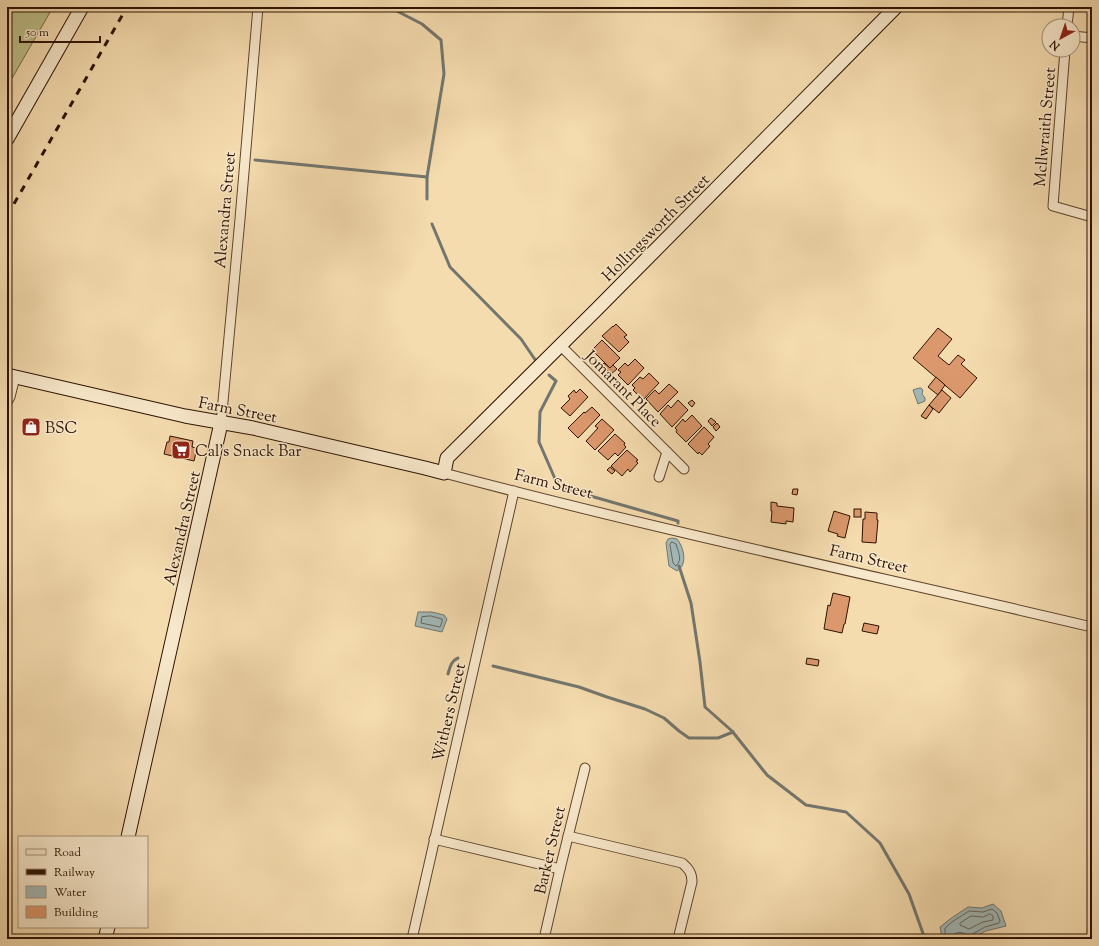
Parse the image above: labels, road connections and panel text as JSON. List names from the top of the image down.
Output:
{
  "streets": {
    "street": [
      "Mcllwraith Street",
      "Alexandra Street",
      "Hollingsworth Street",
      "Jomarant Place",
      "Farm Street",
      "Withers Street",
      "Barker Street"
    ]
  },
  "crossings": [
    ["Alexandra Street", "Farm Street"],
    ["Hollingsworth Street", "Jomarant Place"],
    ["Hollingsworth Street", "Farm Street"],
    ["Farm Street", "Withers Street"]
  ],
  "places": {
    "shop": ["BSC"],
    "supermarket": ["Cal's Snack Bar"]
  },
  "legend": [
    "Road",
    "Railway",
    "Water",
    "Building"
  ],
  "scale_bar": "50 m",
  "north": "bottom left"
}
